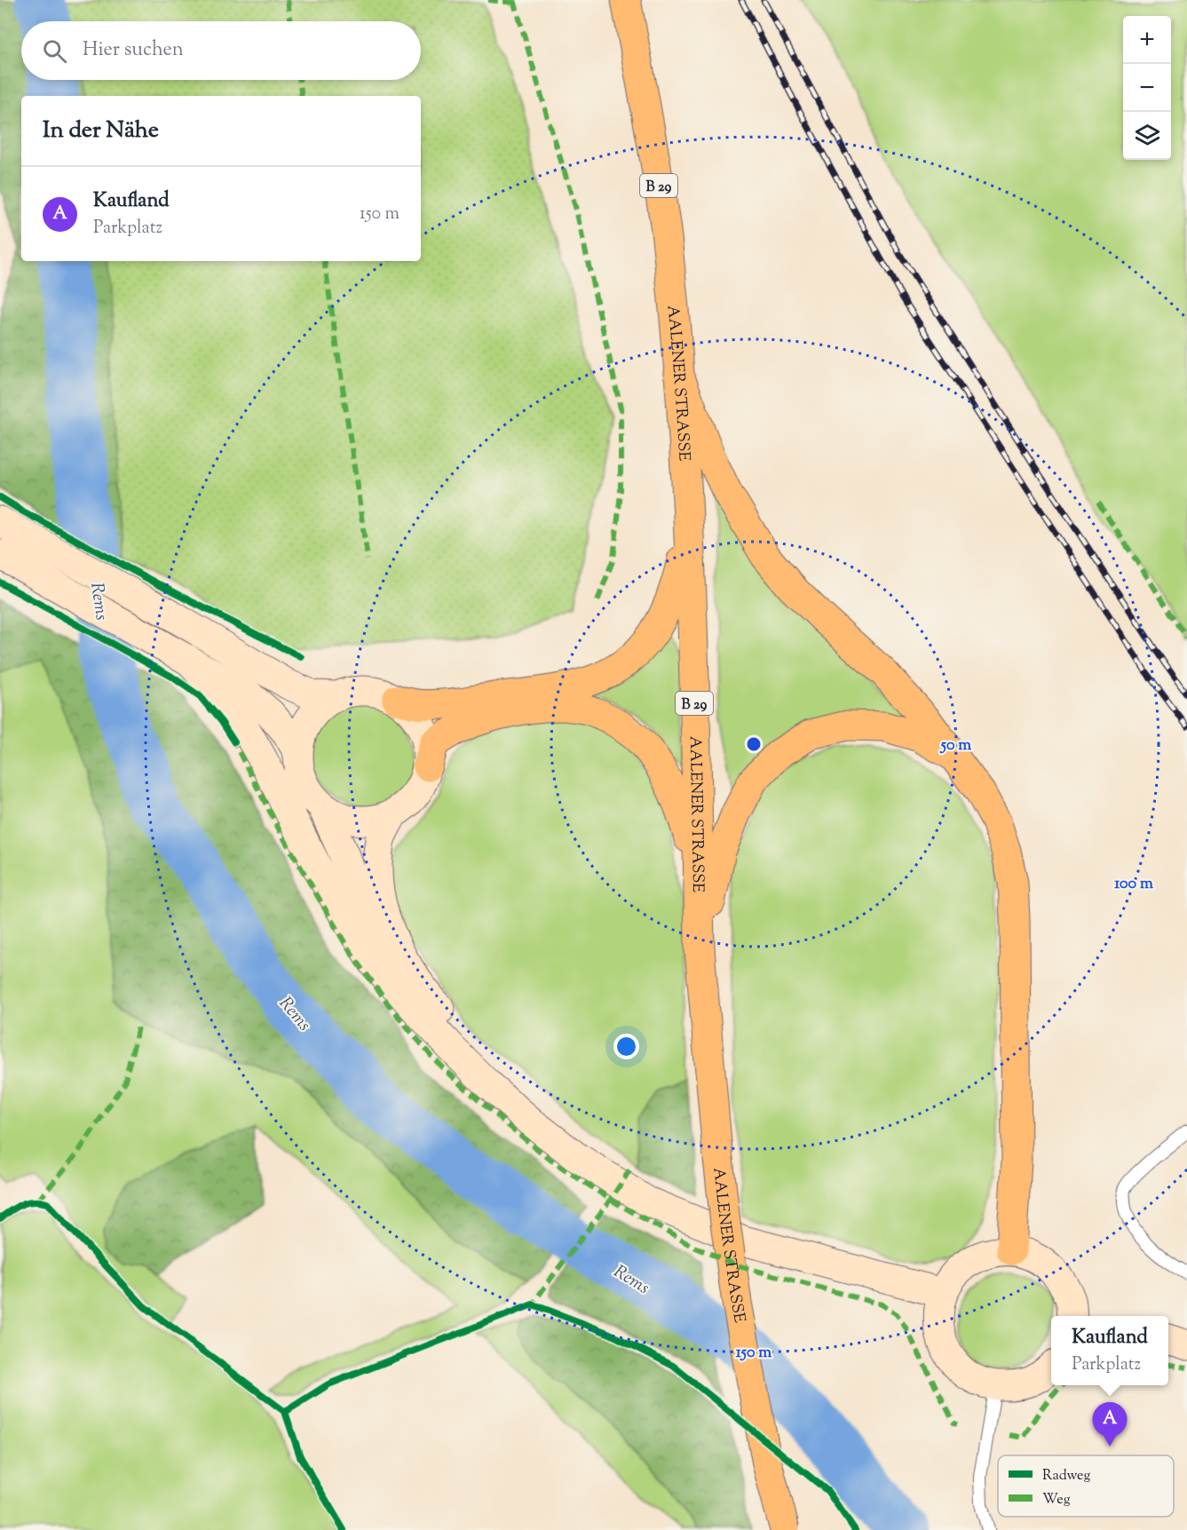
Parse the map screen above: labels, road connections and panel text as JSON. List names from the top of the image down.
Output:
{
  "streets": {
    "main road": ["B 29", "AALENER STRASSE"]
  },
  "water": ["Rems"],
  "legend": ["Radweg", "Weg"],
  "page": {
    "map_buttons": ["+", "−"],
    "search": "Hier suchen",
    "heading": "In der Nähe",
    "list": [
      {
        "mark": "A",
        "name": "Kaufland",
        "note": "Parkplatz",
        "value": "150 m"
      }
    ],
    "popup": ["Kaufland", "Parkplatz"],
    "pins": "A"
  },
  "rings": ["50 m", "100 m", "150 m"]
}
